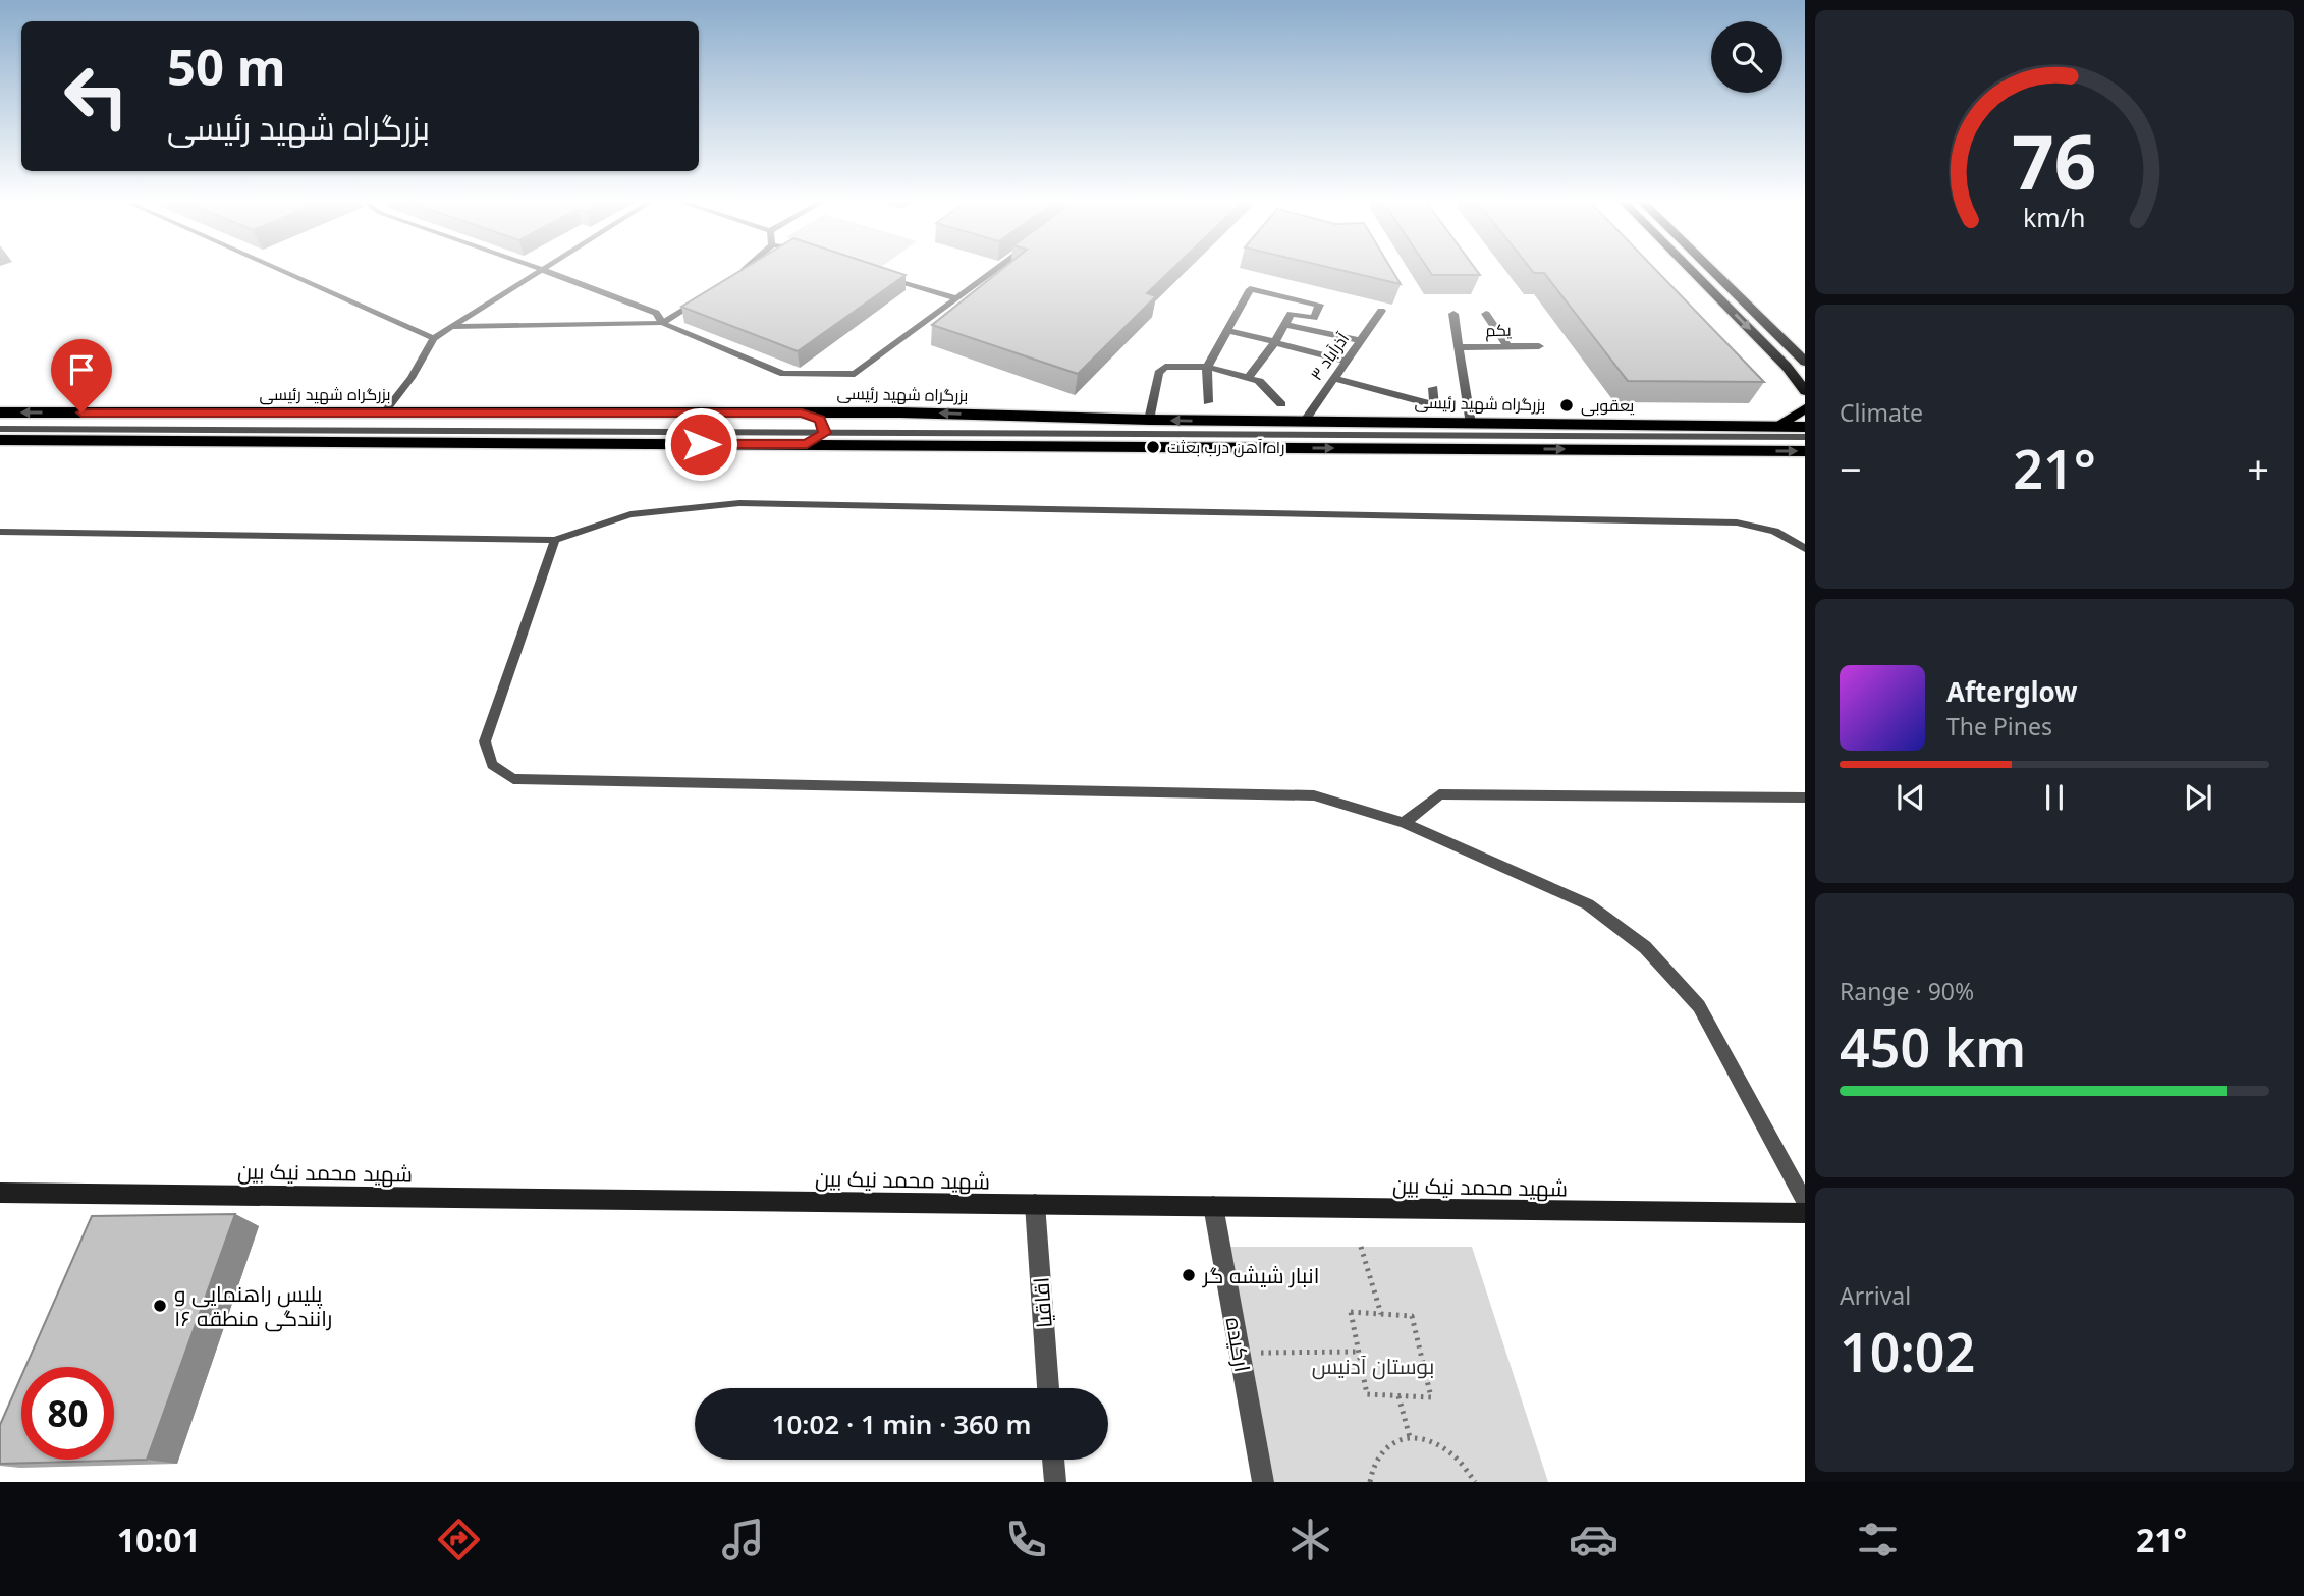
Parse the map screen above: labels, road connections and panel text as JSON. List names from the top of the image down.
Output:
{
  "streets": {
    "highway": ["بزرگراه شهید رئیسی"],
    "street": [
      "یکم",
      "۳ آذرآباد",
      "شهید محمد نیک بین",
      "اقاقیا",
      "ارکیده"
    ]
  },
  "crossings": [
    ["۳ آذرآباد", "بزرگراه شهید رئیسی"],
    ["شهید محمد نیک بین", "اقاقیا"],
    ["شهید محمد نیک بین", "ارکیده"]
  ],
  "parks": ["بوستان آدنیس"],
  "places": [
    "یعقوبی",
    "راه آهن درب بعثت",
    "انبار شیشه گر",
    "پلیس راهنمایی و رانندگی منطقه ۱۶"
  ],
  "page": {
    "turn": ["50 m", "بزرگراه شهید رئیسی"],
    "tile": [
      "Climate",
      ["Range · 90%", "450 km"],
      ["Arrival", "10:02"]
    ],
    "heat": ["−", "21°", "+"],
    "song": ["Afterglow", "The Pines"],
    "limit": "80",
    "trip": "10:02 · 1 min · 360 m",
    "tabs": ["10:01", "21°"],
    "gauge": ["76", "km/h"]
  }
}
